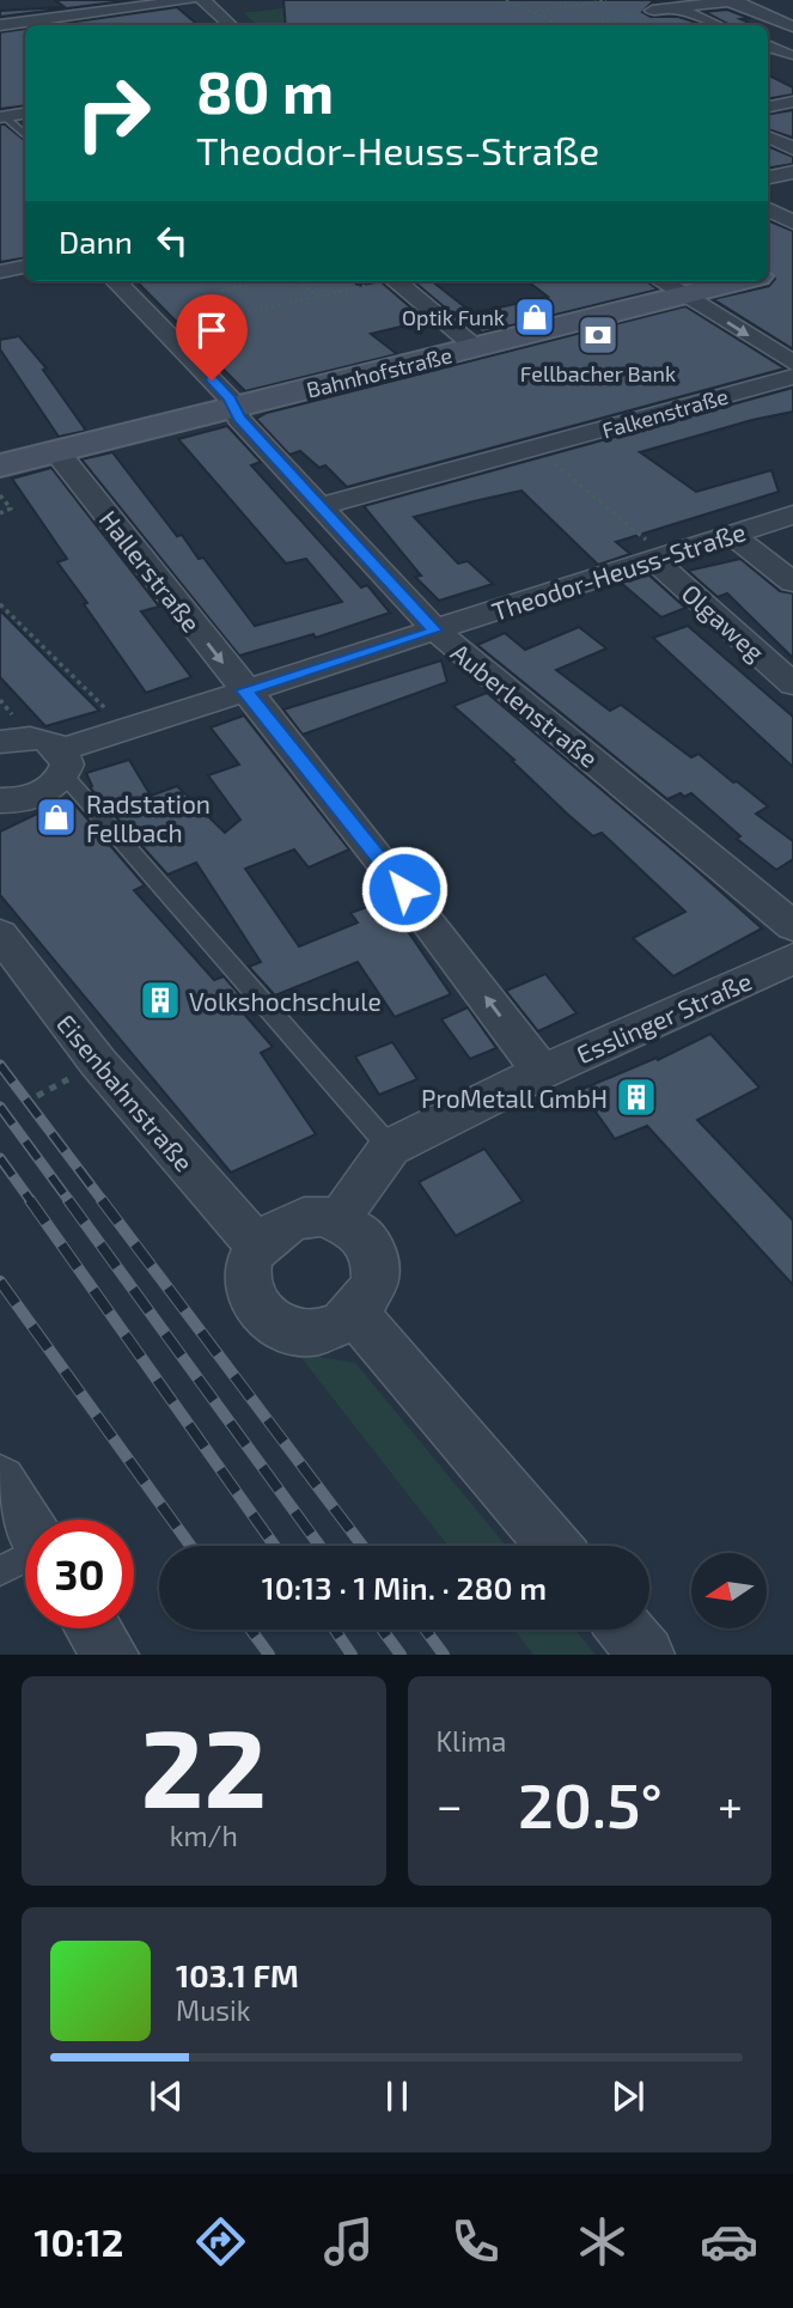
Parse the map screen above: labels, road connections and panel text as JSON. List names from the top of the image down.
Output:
{
  "streets": {
    "street": [
      "Bahnhofstraße",
      "Falkenstraße",
      "Hallerstraße",
      "Theodor-Heuss-Straße",
      "Olgaweg",
      "Auberlenstraße",
      "Esslinger Straße",
      "Eisenbahnstraße"
    ]
  },
  "crossings": [
    ["Bahnhofstraße", "Hallerstraße"],
    ["Bahnhofstraße", "Auberlenstraße"],
    ["Falkenstraße", "Auberlenstraße"],
    ["Hallerstraße", "Theodor-Heuss-Straße"],
    ["Hallerstraße", "Esslinger Straße"],
    ["Theodor-Heuss-Straße", "Olgaweg"],
    ["Theodor-Heuss-Straße", "Auberlenstraße"],
    ["Esslinger Straße", "Eisenbahnstraße"]
  ],
  "places": {
    "shop": ["Optik Funk", "Radstation Fellbach"],
    "bank": ["Fellbacher Bank"],
    "building": ["Volkshochschule", "ProMetall GmbH"]
  },
  "north": "left",
  "page": {
    "turn": ["80 m", "Theodor-Heuss-Straße"],
    "then": "Dann",
    "limit": "30",
    "trip": "10:13 · 1 Min. · 280 m",
    "tile": [
      ["22", "km/h"],
      "Klima"
    ],
    "heat": ["−", "20.5°", "+"],
    "song": ["103.1 FM", "Musik"],
    "tabs": "10:12"
  }
}
